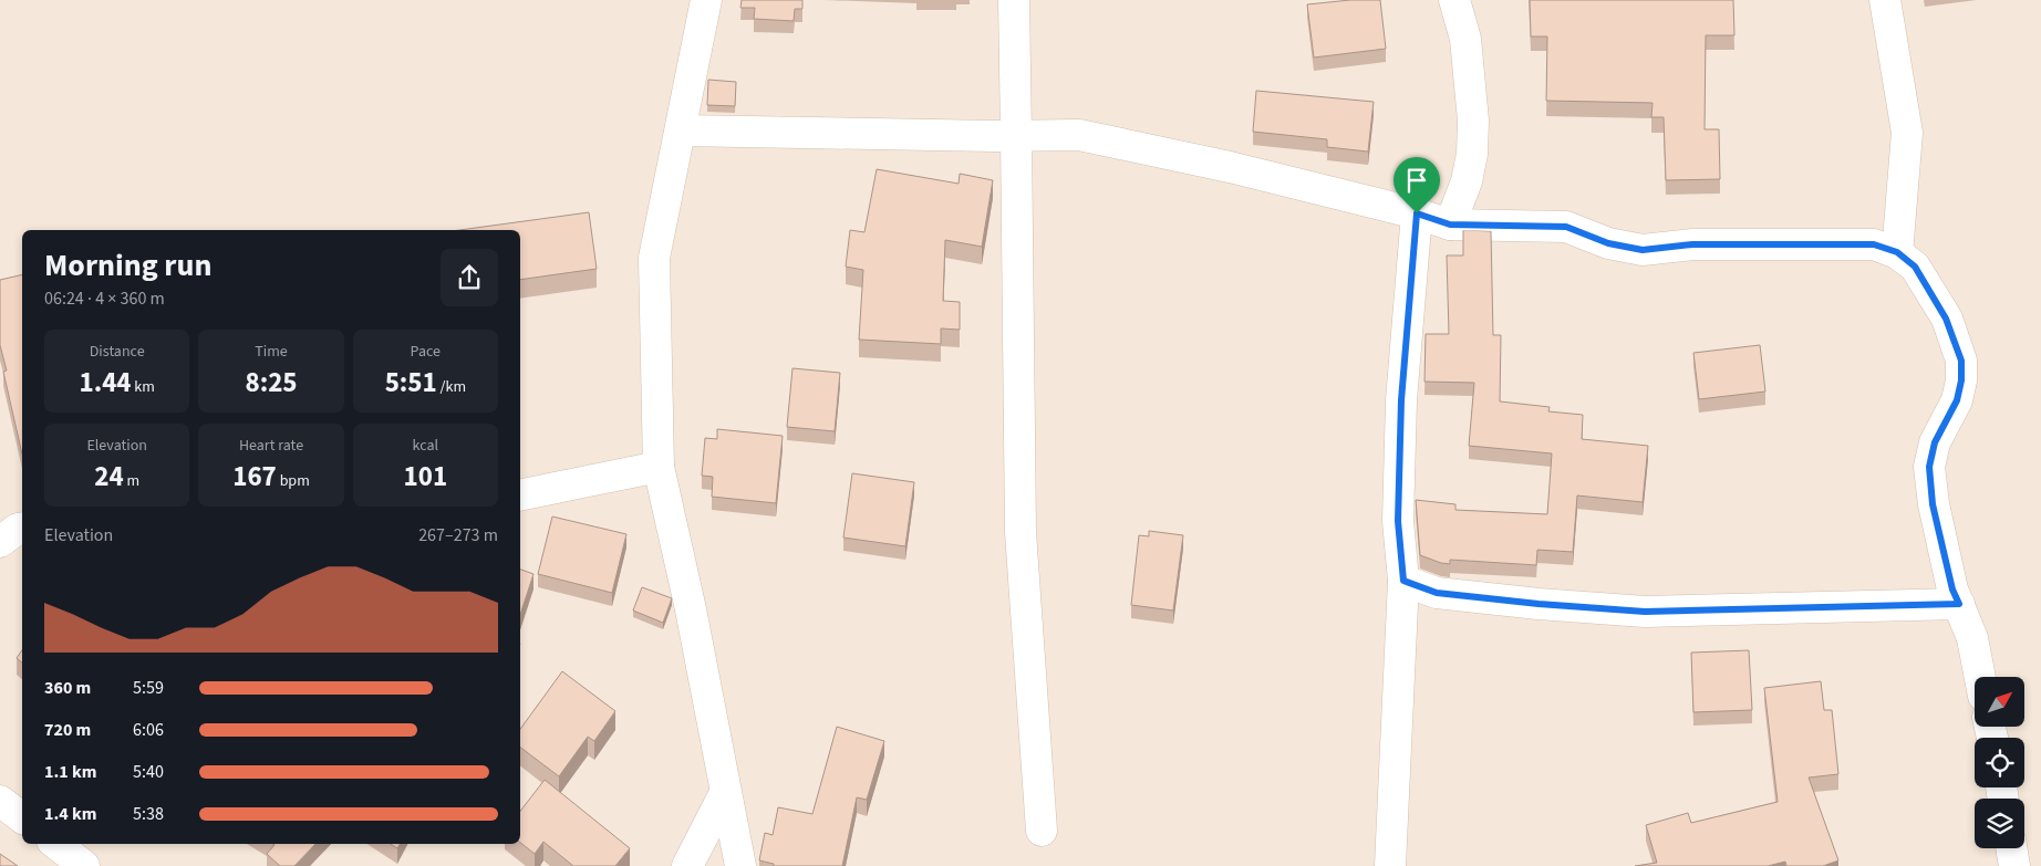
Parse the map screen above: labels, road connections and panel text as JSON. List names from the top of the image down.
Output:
{
  "north": "top right",
  "page": {
    "heading": ["Morning run", "06:24 · 4 × 360 m"],
    "stats": [
      ["Distance", "1.44 km"],
      ["Time", "8:25"],
      ["Pace", "5:51 /km"],
      ["Elevation", "24 m"],
      ["Heart rate", "167 bpm"],
      ["kcal", "101"]
    ],
    "chart": ["Elevation", "267–273 m"],
    "list": [
      {
        "name": "360 m",
        "note": "5:59"
      },
      {
        "name": "720 m",
        "note": "6:06"
      },
      {
        "name": "1.1 km",
        "note": "5:40"
      },
      {
        "name": "1.4 km",
        "note": "5:38"
      }
    ]
  }
}
